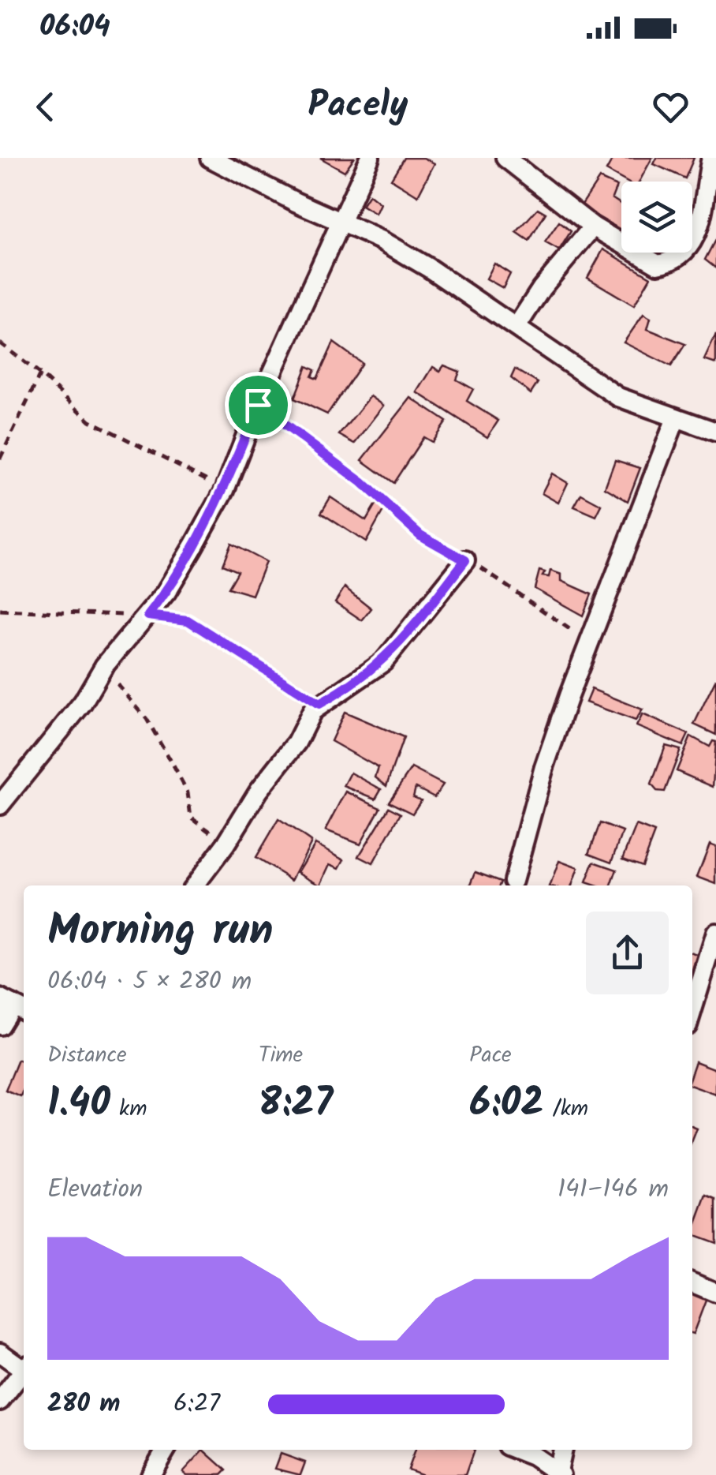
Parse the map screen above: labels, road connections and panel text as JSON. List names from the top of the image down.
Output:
{
  "page": {
    "status": "06:04",
    "header": "Pacely",
    "heading": ["Morning run", "06:04 · 5 × 280 m"],
    "stats": [
      ["Distance", "1.40 km"],
      ["Time", "8:27"],
      ["Pace", "6:02 /km"]
    ],
    "chart": ["Elevation", "141–146 m"],
    "list": [
      {
        "name": "280 m",
        "note": "6:27"
      }
    ]
  }
}
